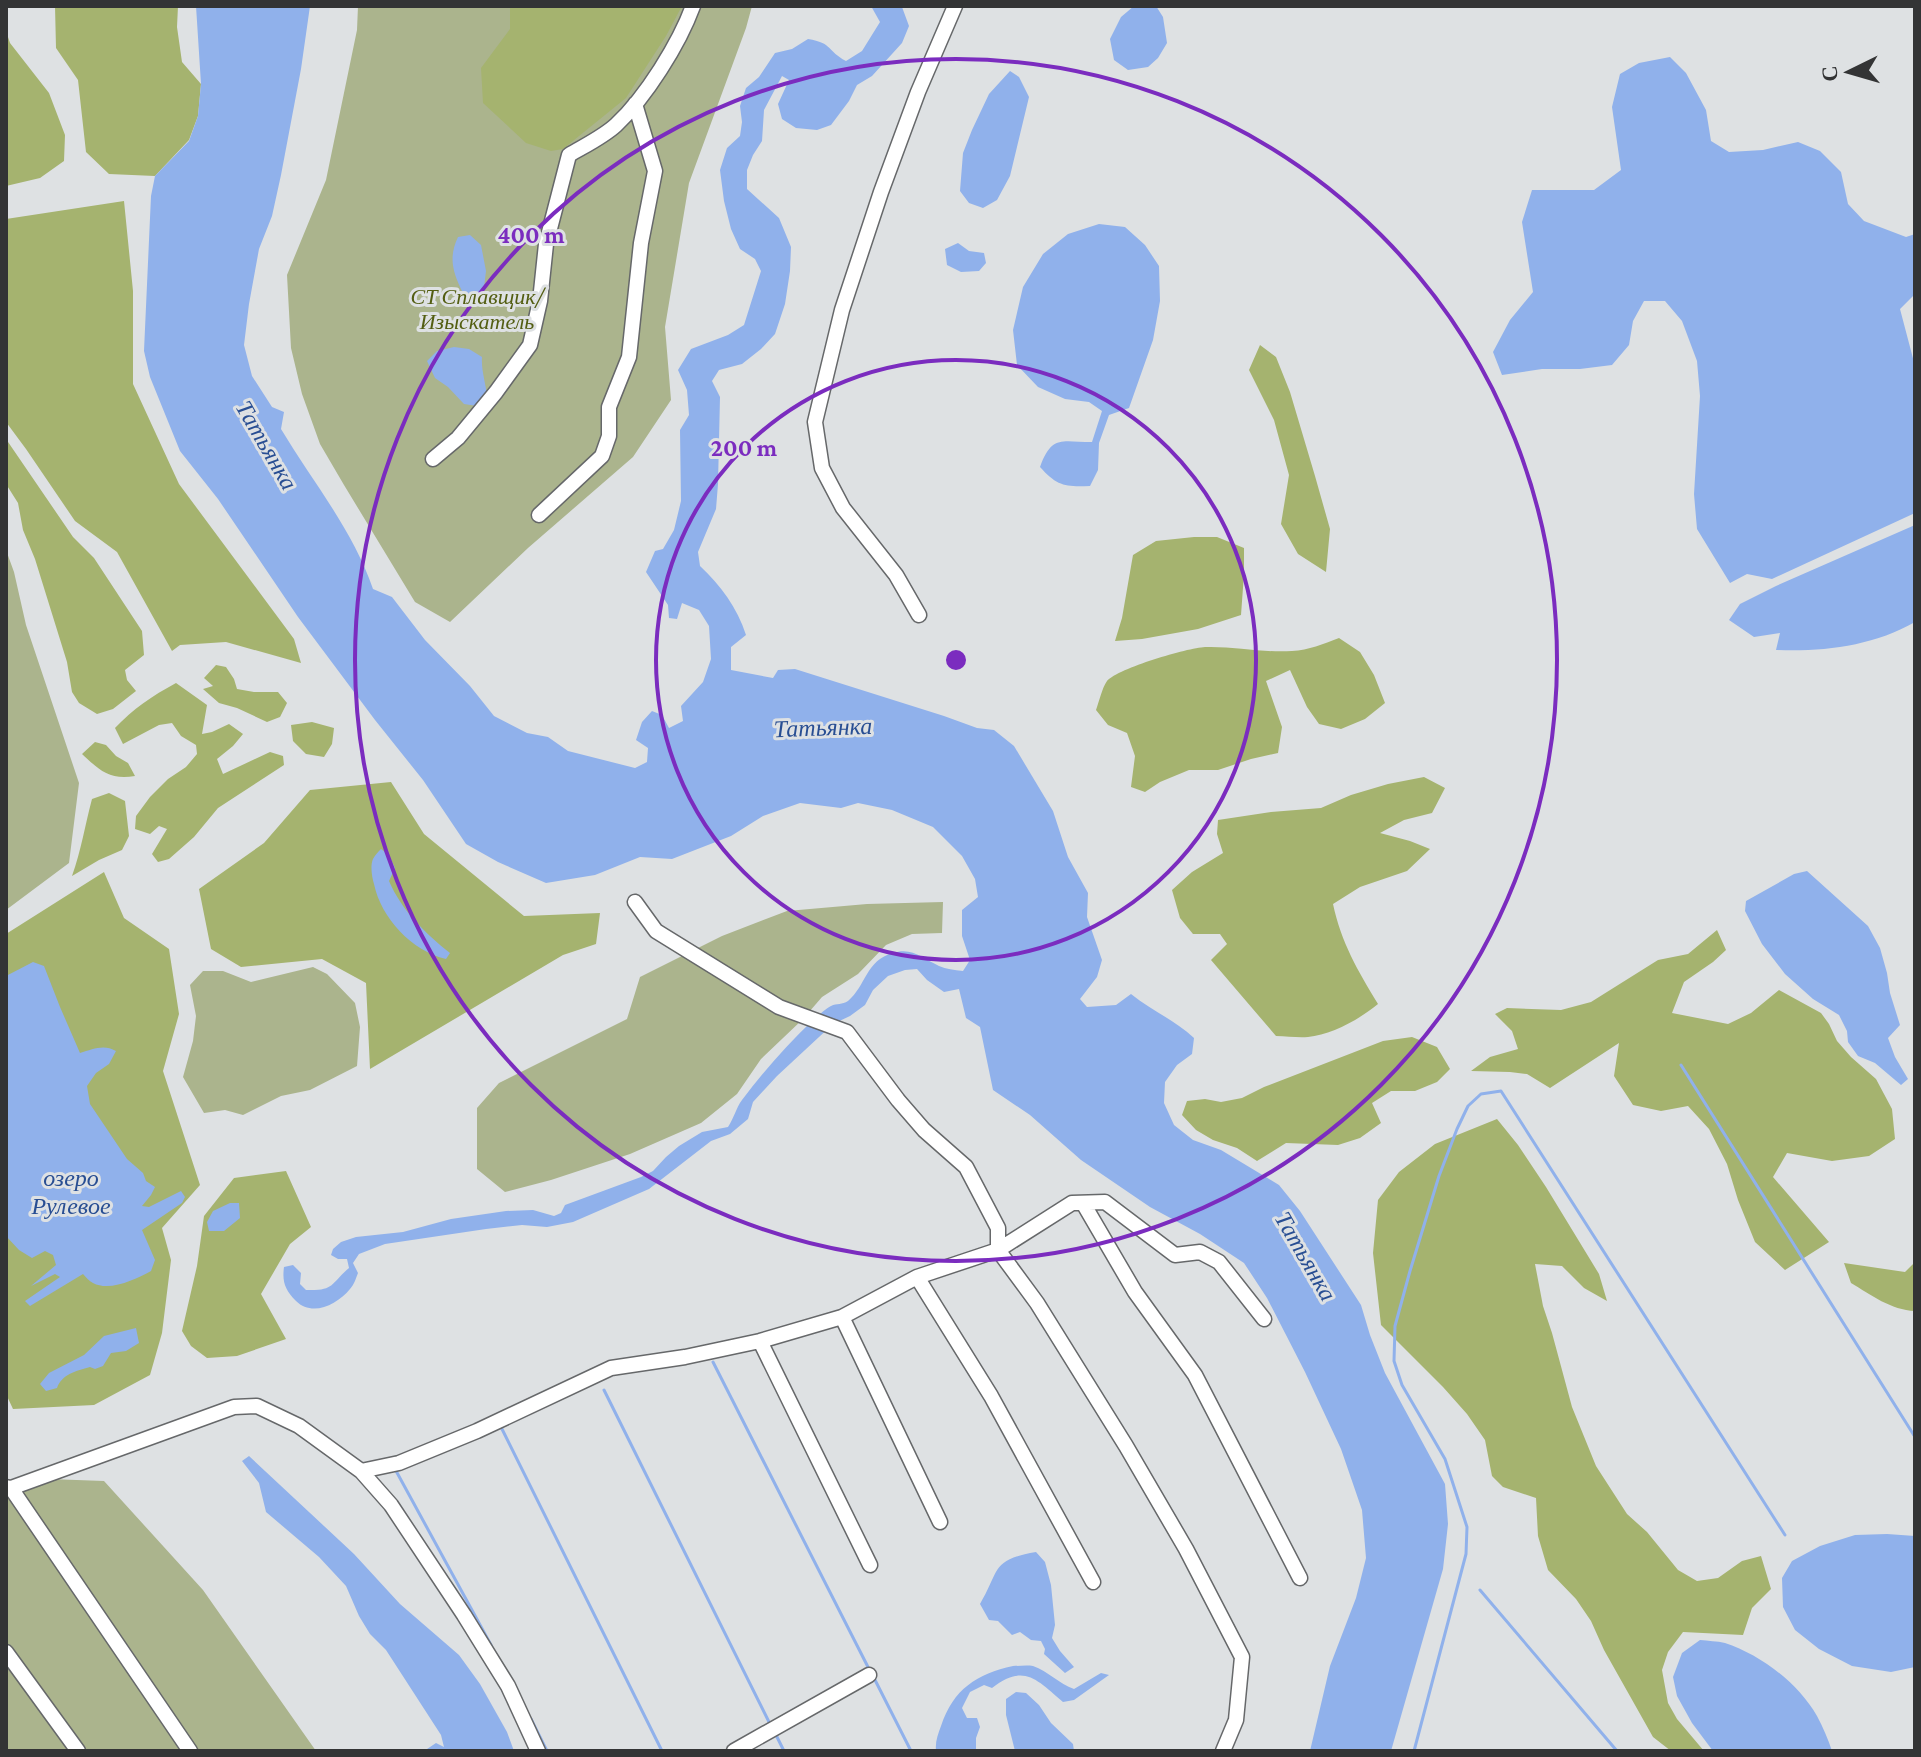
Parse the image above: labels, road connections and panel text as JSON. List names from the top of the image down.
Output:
{
  "water": ["Татьянка", "озеро Рулевое"],
  "parks": ["СТ Сплавщик/ Изыскатель"],
  "north": "left",
  "rings": ["400 m", "200 m"]
}
